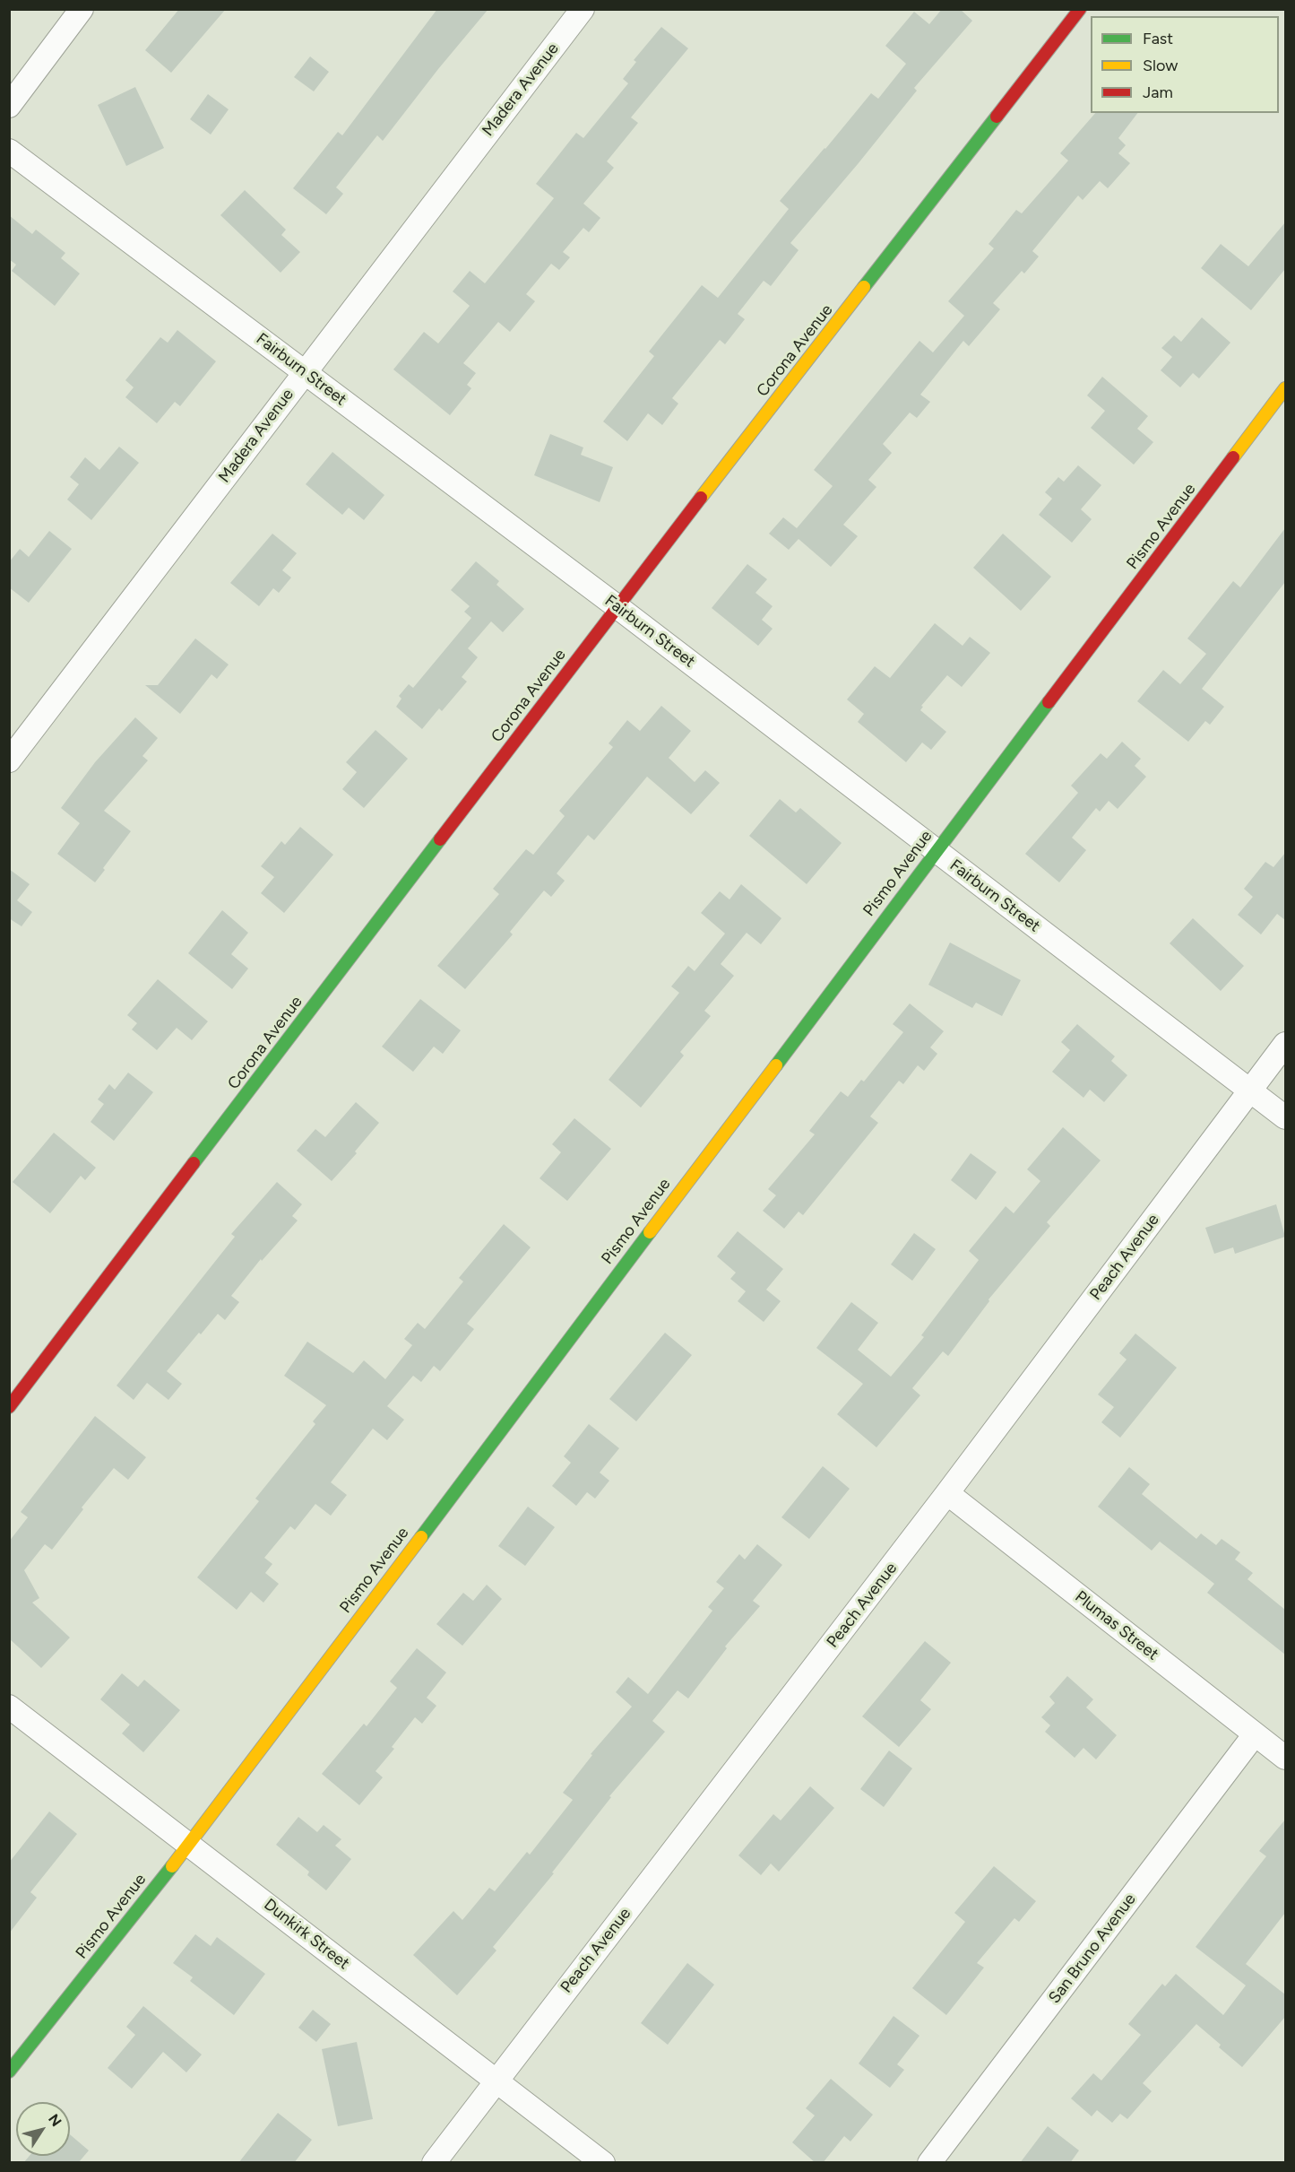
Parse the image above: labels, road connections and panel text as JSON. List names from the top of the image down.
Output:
{
  "streets": {
    "street": [
      "Madera Avenue",
      "Corona Avenue",
      "Fairburn Street",
      "Pismo Avenue",
      "Peach Avenue",
      "Plumas Street",
      "Dunkirk Street",
      "San Bruno Avenue"
    ]
  },
  "crossings": [
    ["Madera Avenue", "Fairburn Street"],
    ["Corona Avenue", "Fairburn Street"],
    ["Fairburn Street", "Pismo Avenue"],
    ["Fairburn Street", "Peach Avenue"],
    ["Pismo Avenue", "Dunkirk Street"],
    ["Peach Avenue", "Plumas Street"],
    ["Peach Avenue", "Dunkirk Street"],
    ["Plumas Street", "San Bruno Avenue"]
  ],
  "legend": ["Fast", "Slow", "Jam"],
  "north": "top right"
}
